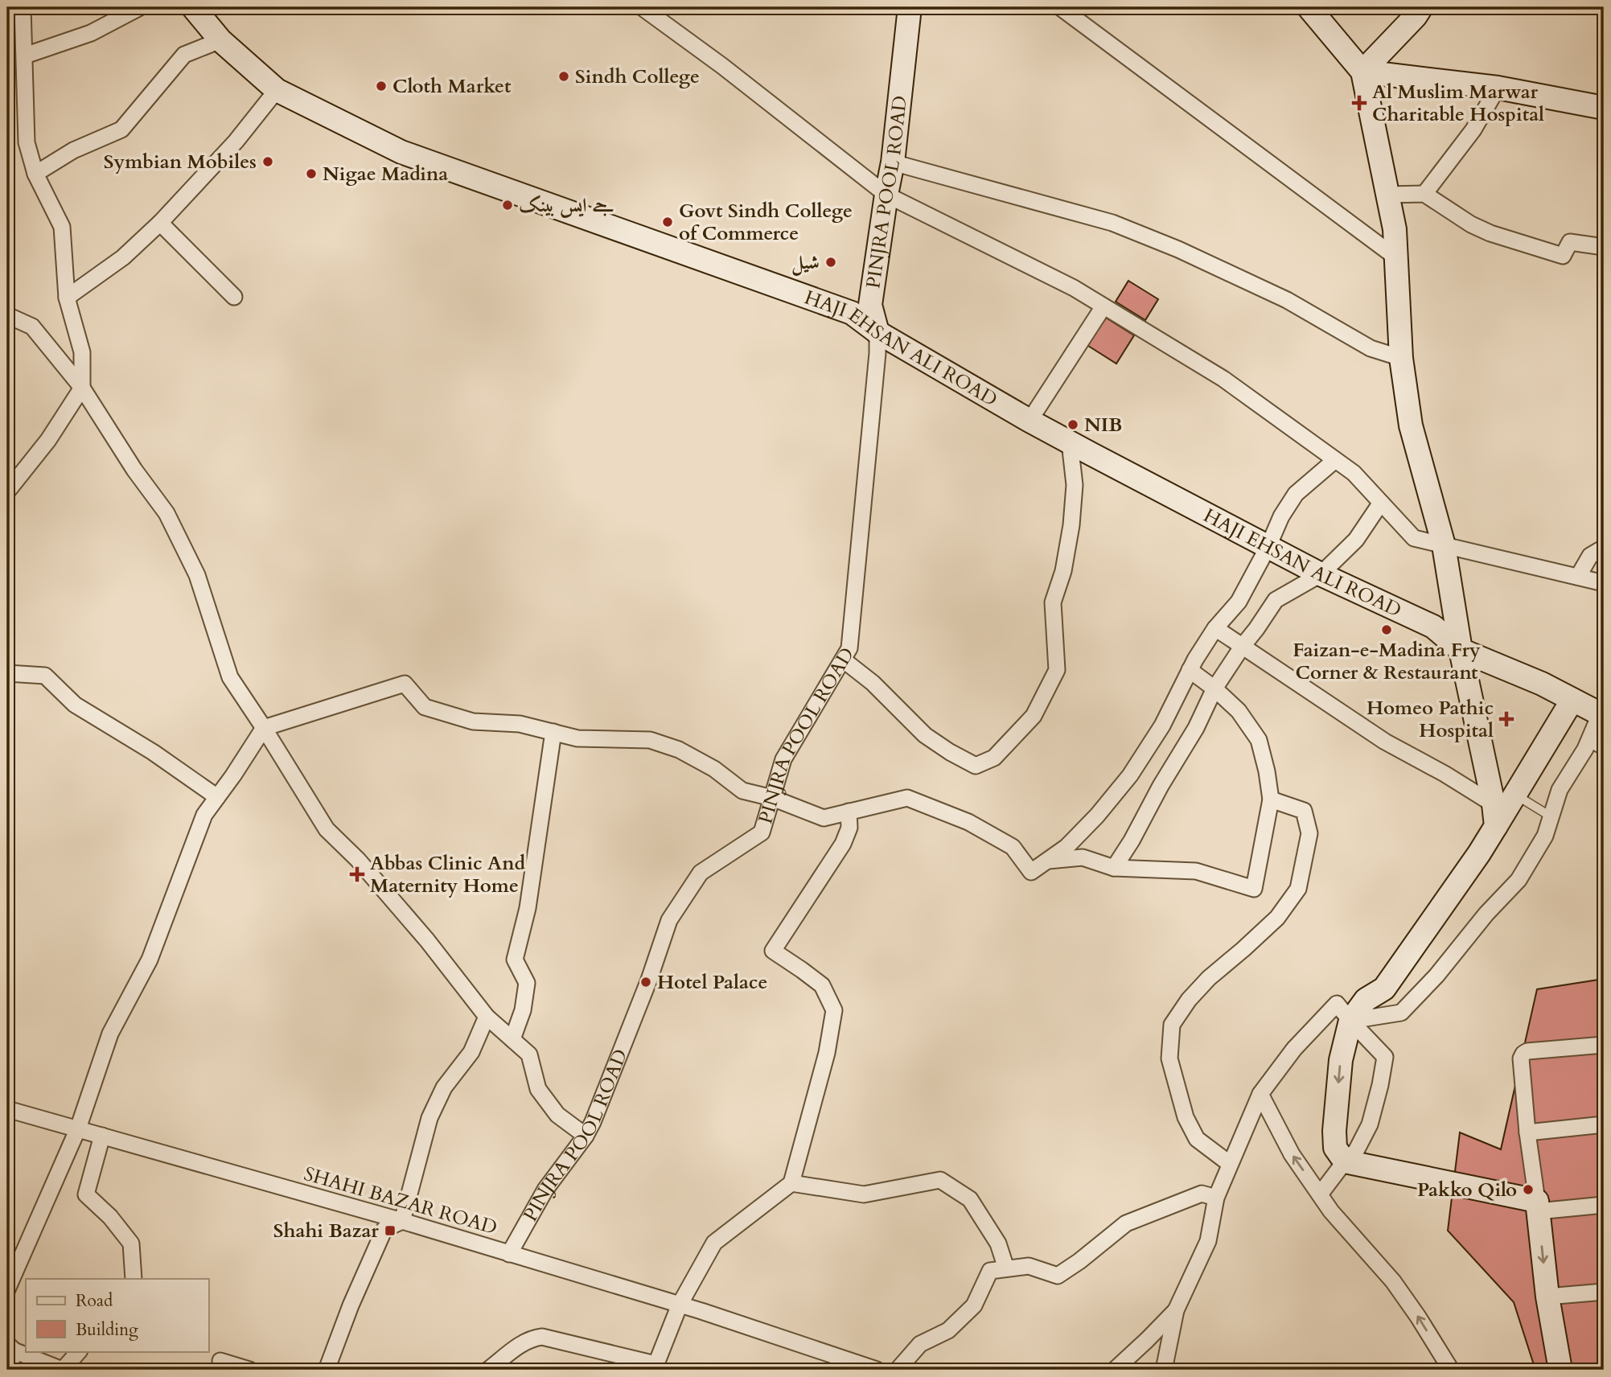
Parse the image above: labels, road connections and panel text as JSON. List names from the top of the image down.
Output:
{
  "streets": {
    "street": ["PINJRA POOL ROAD", "HAJI EHSAN ALI ROAD", "SHAHI BAZAR ROAD"]
  },
  "crossings": [
    ["PINJRA POOL ROAD", "HAJI EHSAN ALI ROAD"],
    ["PINJRA POOL ROAD", "SHAHI BAZAR ROAD"]
  ],
  "places": {
    "other": [
      "Sindh College",
      "Cloth Market",
      "Symbian Mobiles",
      "Nigae Madina",
      "جے ایس بینک",
      "Govt Sindh College of Commerce",
      "شیل",
      "NIB",
      "Faizan-e-Madina Fry Corner & Restaurant",
      "Hotel Palace",
      "Pakko Qilo"
    ],
    "health": ["Al Muslim Marwar Charitable Hospital", "Homeo Pathic Hospital", "Abbas Clinic And Maternity Home"],
    "transit": ["Shahi Bazar"]
  },
  "legend": ["Road", "Building"]
}
